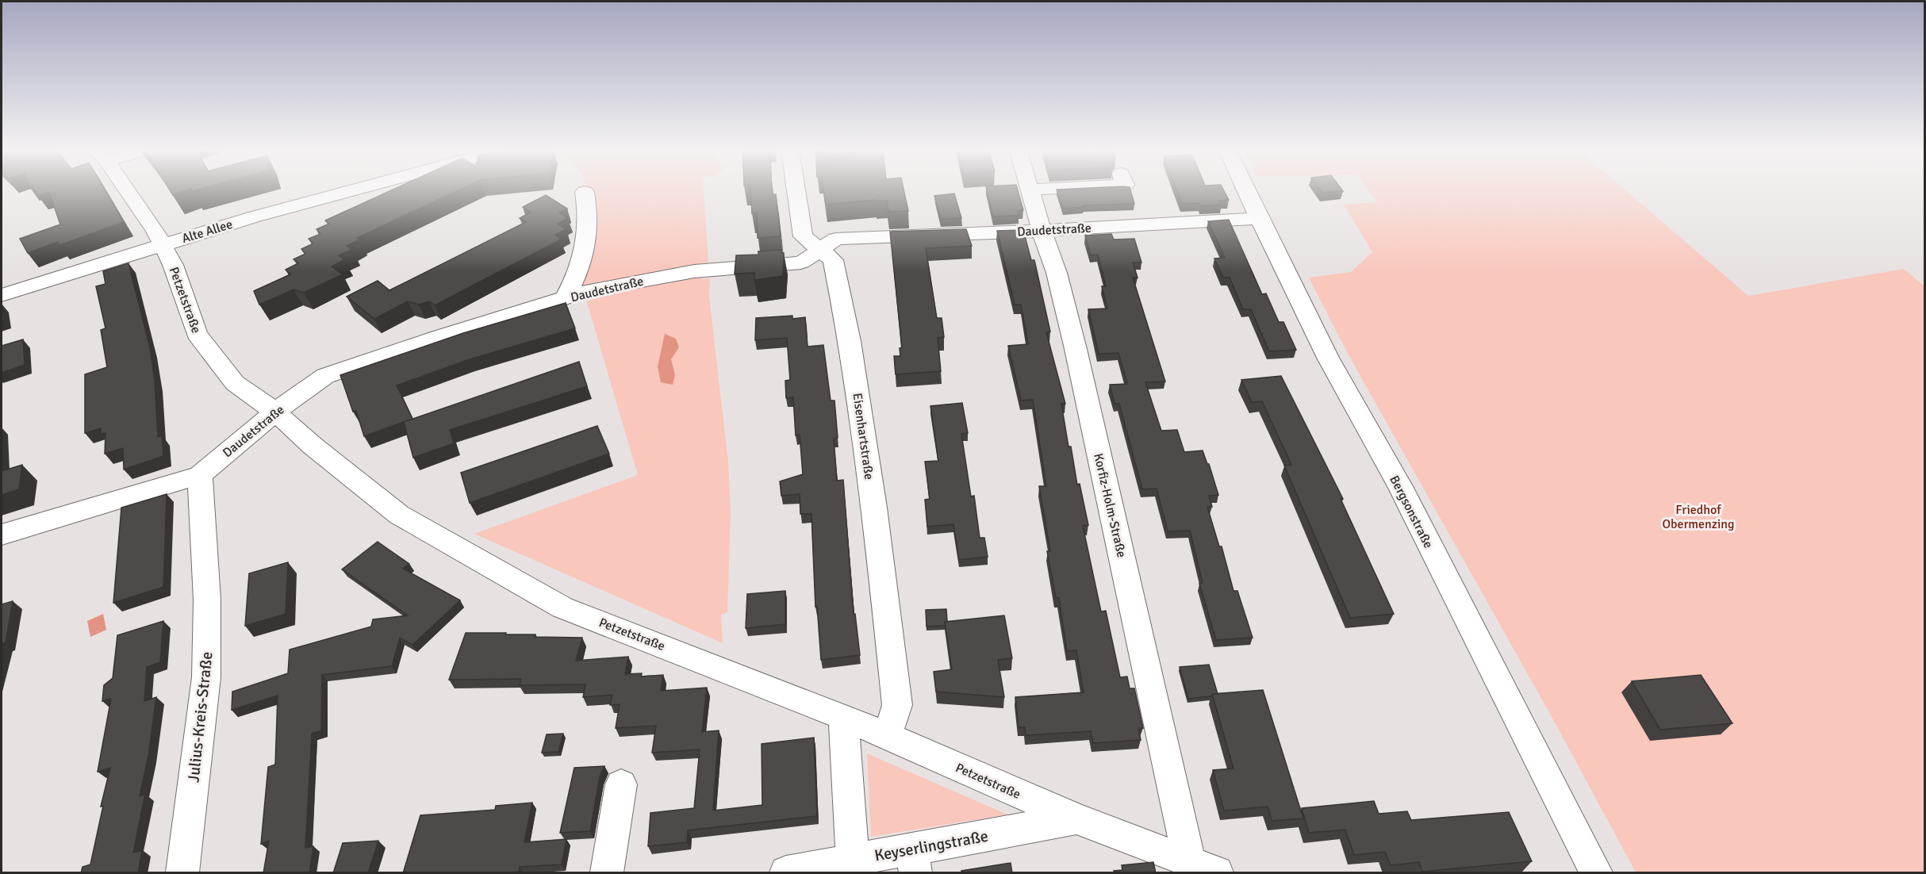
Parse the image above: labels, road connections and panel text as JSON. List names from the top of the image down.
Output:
{
  "streets": {
    "street": [
      "Daudetstraße",
      "Alte Allee",
      "Petzetstraße",
      "Eisenhartstraße",
      "Korfiz-Holm-Straße",
      "Bergsonstraße",
      "Julius-Kreis-Straße",
      "Keyserlingstraße"
    ]
  },
  "crossings": [
    ["Daudetstraße", "Petzetstraße"],
    ["Daudetstraße", "Eisenhartstraße"],
    ["Daudetstraße", "Korfiz-Holm-Straße"],
    ["Daudetstraße", "Bergsonstraße"],
    ["Daudetstraße", "Julius-Kreis-Straße"],
    ["Alte Allee", "Petzetstraße"],
    ["Petzetstraße", "Eisenhartstraße"],
    ["Petzetstraße", "Korfiz-Holm-Straße"],
    ["Petzetstraße", "Keyserlingstraße"]
  ],
  "parks": ["Friedhof Obermenzing"]
}
